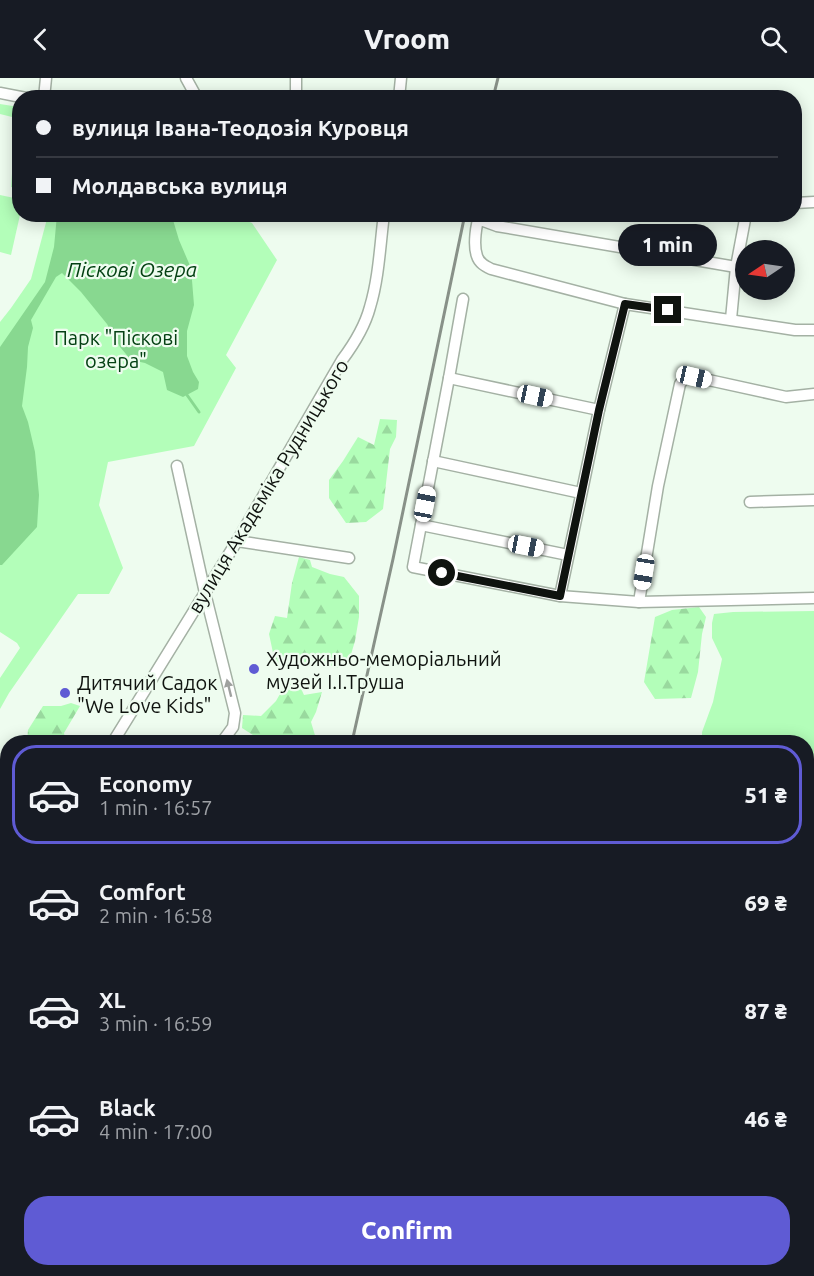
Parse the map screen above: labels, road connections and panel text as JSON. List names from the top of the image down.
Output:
{
  "streets": {
    "street": ["вулиця Академіка Рудницького"]
  },
  "water": ["Піскові Озера"],
  "parks": ["Парк \"Піскові озера\""],
  "places": ["Художньо-меморіальний музей І.І.Труша", "Дитячий Садок \"We Love Kids\""],
  "north": "left",
  "page": {
    "header": "Vroom",
    "banner": ["вулиця Івана-Теодозія Куровця", "Молдавська вулиця"],
    "bubble": "1 min",
    "list": [
      {
        "name": "Economy",
        "note": "1 min · 16:57",
        "value": "51 ₴"
      },
      {
        "name": "Comfort",
        "note": "2 min · 16:58",
        "value": "69 ₴"
      },
      {
        "name": "XL",
        "note": "3 min · 16:59",
        "value": "87 ₴"
      },
      {
        "name": "Black",
        "note": "4 min · 17:00",
        "value": "46 ₴"
      }
    ],
    "buttons": "Confirm"
  }
}
